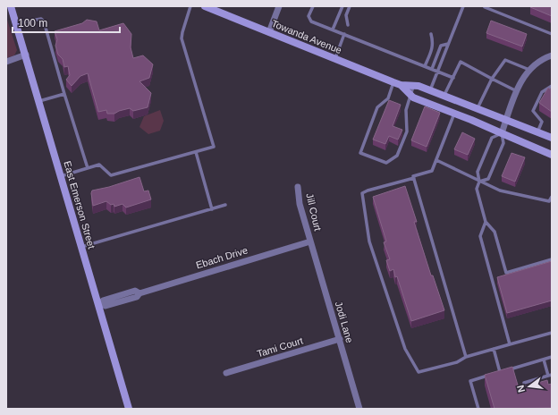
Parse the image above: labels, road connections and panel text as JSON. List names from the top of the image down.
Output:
{
  "streets": {
    "main road": ["Towanda Avenue", "East Emerson Street"],
    "street": [
      "Jill Court",
      "Ebach Drive",
      "Jodi Lane",
      "Tami Court"
    ]
  },
  "crossings": [
    ["East Emerson Street", "Ebach Drive"],
    ["Jill Court", "Ebach Drive"],
    ["Jill Court", "Jodi Lane"],
    ["Ebach Drive", "Jodi Lane"],
    ["Jodi Lane", "Tami Court"]
  ],
  "scale_bar": "100 m",
  "north": "left"
}
